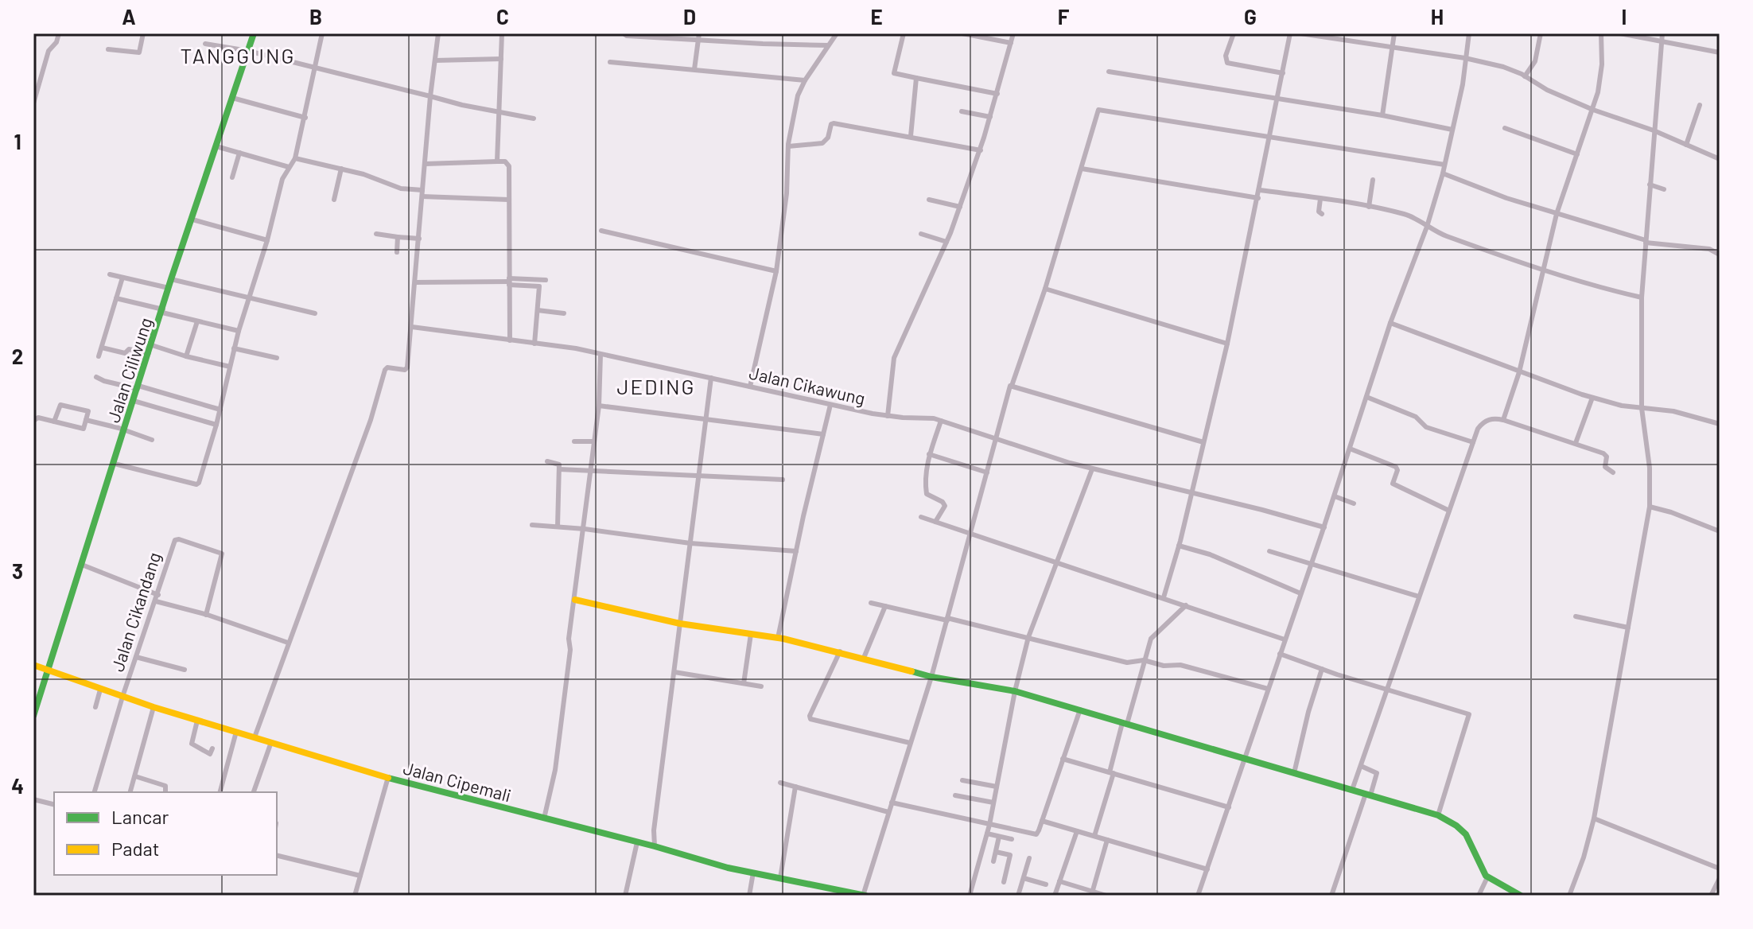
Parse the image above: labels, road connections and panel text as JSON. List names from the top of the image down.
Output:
{
  "streets": {
    "main road": ["Jalan Ciliwung", "Jalan Cipemali"],
    "street": ["Jalan Cikawung", "Jalan Cikandang"]
  },
  "crossings": [
    ["Jalan Ciliwung", "Jalan Cipemali"],
    ["Jalan Cikandang", "Jalan Cipemali"]
  ],
  "districts": ["TANGGUNG", "JEDING"],
  "legend": ["Lancar", "Padat"],
  "grid": {
    "columns": [
      "A",
      "B",
      "C",
      "D",
      "E",
      "F",
      "G",
      "H",
      "I"
    ],
    "rows": [
      "1",
      "2",
      "3",
      "4"
    ]
  }
}
